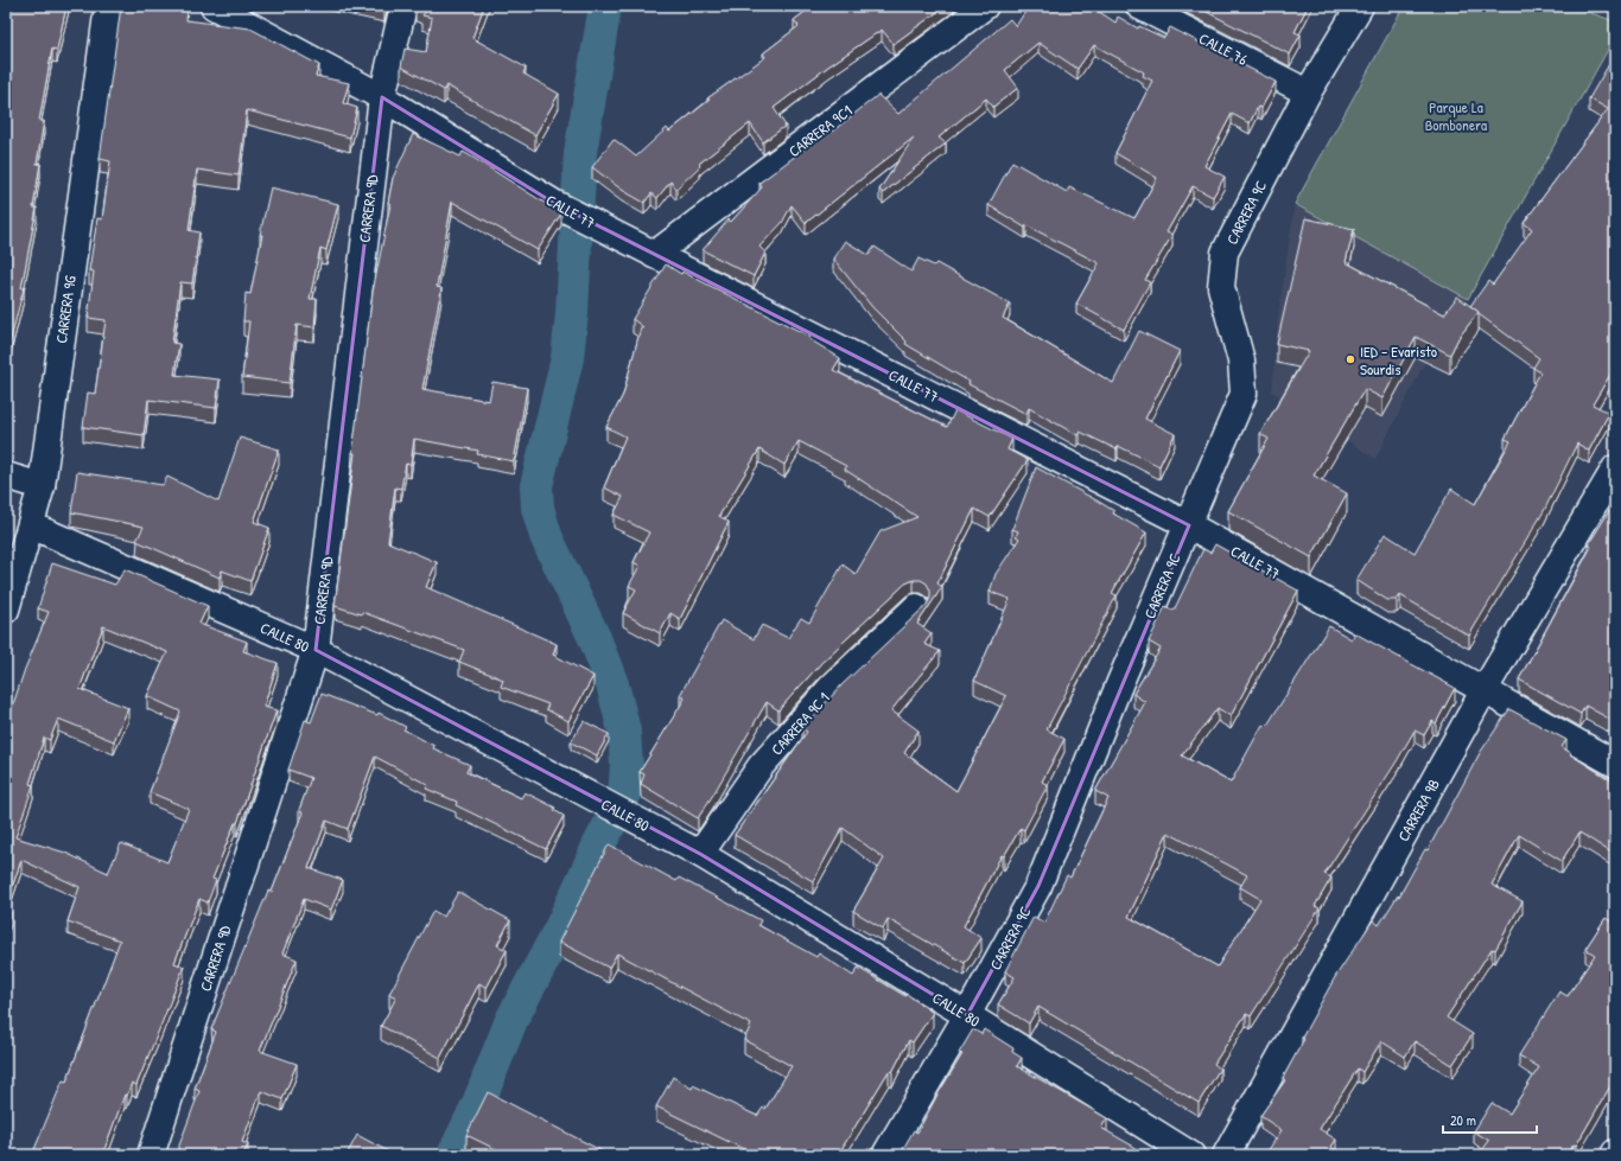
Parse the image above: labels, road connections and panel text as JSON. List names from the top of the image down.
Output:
{
  "streets": {
    "street": [
      "CALLE 76",
      "CARRERA 9C1",
      "CARRERA 9D",
      "CALLE 77",
      "CARRERA 9C",
      "CARRERA 9G",
      "CALLE 80",
      "CARRERA 9C 1",
      "CARRERA 9B"
    ]
  },
  "crossings": [
    ["CALLE 76", "CARRERA 9C"],
    ["CARRERA 9C1", "CALLE 77"],
    ["CARRERA 9D", "CALLE 77"],
    ["CARRERA 9D", "CALLE 80"],
    ["CALLE 77", "CARRERA 9C"],
    ["CALLE 77", "CARRERA 9B"],
    ["CARRERA 9C", "CALLE 80"],
    ["CARRERA 9G", "CALLE 80"],
    ["CALLE 80", "CARRERA 9C 1"]
  ],
  "parks": ["Parque La Bombonera"],
  "places": ["IED - Evaristo Sourdis"],
  "scale_bar": "20 m"
}
